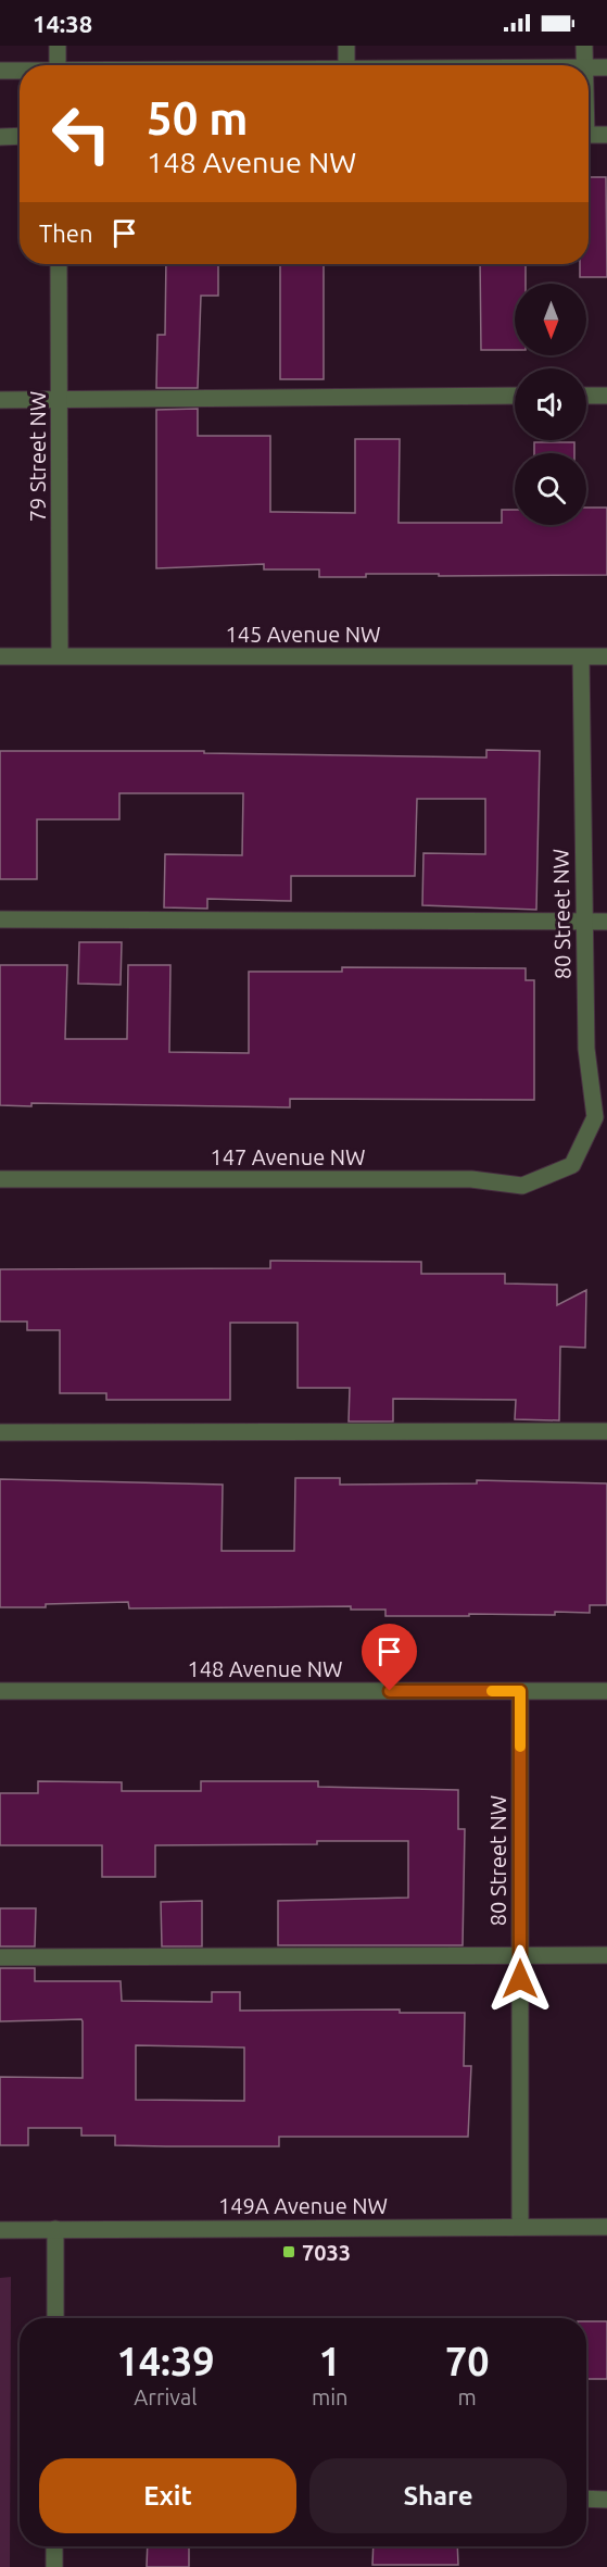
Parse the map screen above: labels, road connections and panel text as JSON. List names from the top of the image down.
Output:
{
  "streets": {
    "street": [
      "79 Street NW",
      "145 Avenue NW",
      "80 Street NW",
      "147 Avenue NW",
      "148 Avenue NW",
      "149A Avenue NW"
    ]
  },
  "crossings": [
    ["79 Street NW", "145 Avenue NW"],
    ["145 Avenue NW", "80 Street NW"],
    ["80 Street NW", "147 Avenue NW"],
    ["80 Street NW", "148 Avenue NW"],
    ["80 Street NW", "149A Avenue NW"]
  ],
  "places": {
    "transit": ["7033"]
  },
  "north": "bottom",
  "page": {
    "status": "14:38",
    "turn": ["50 m", "148 Avenue NW"],
    "then": "Then",
    "eta": [
      "14:39",
      "Arrival",
      "1",
      "min",
      "70",
      "m"
    ],
    "buttons": ["Exit", "Share"]
  }
}
